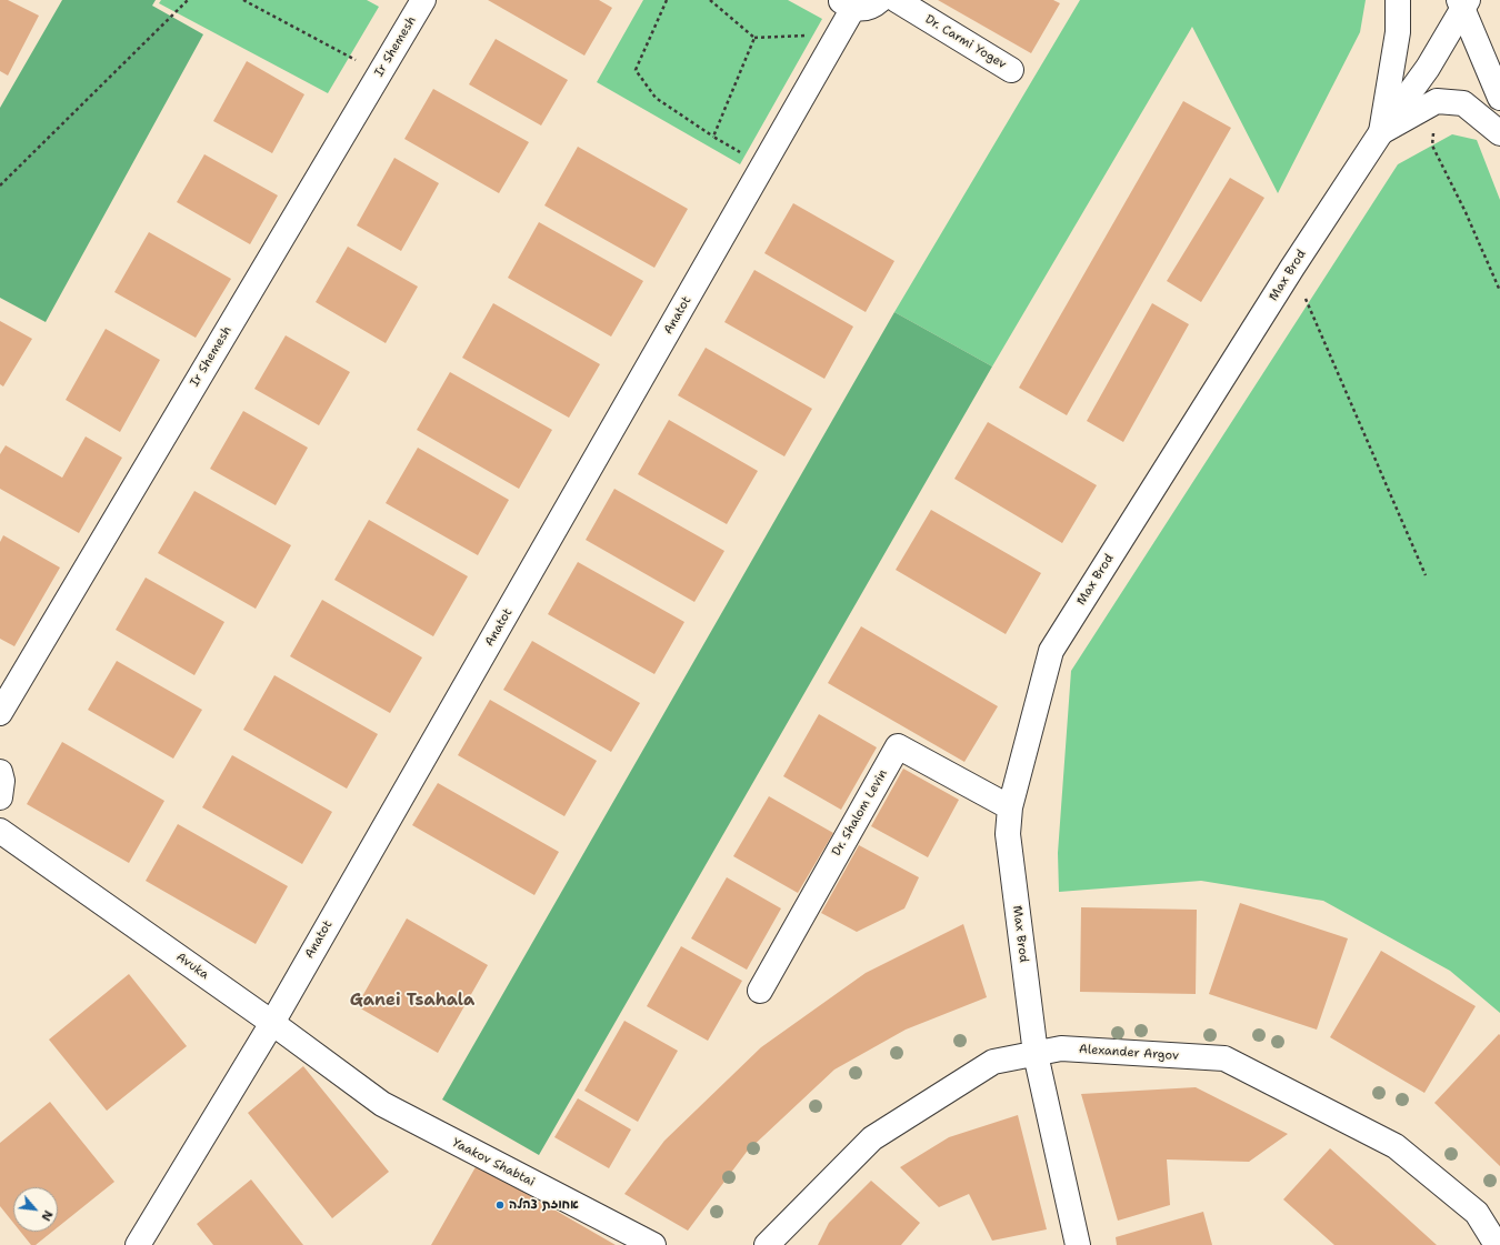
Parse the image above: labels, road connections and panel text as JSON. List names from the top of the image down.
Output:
{
  "streets": {
    "street": [
      "Dr. Carmi Yogev",
      "Ir Shemesh",
      "Max Brod",
      "Anatot",
      "Dr. Shalom Levin",
      "Avuka",
      "Alexander Argov",
      "Yaakov Shabtai"
    ]
  },
  "crossings": [
    ["Max Brod", "Dr. Shalom Levin"],
    ["Max Brod", "Alexander Argov"],
    ["Anatot", "Avuka"],
    ["Avuka", "Yaakov Shabtai"]
  ],
  "districts": ["Ganei Tsahala"],
  "places": ["אחוזת צהלה"],
  "north": "bottom right"
}
